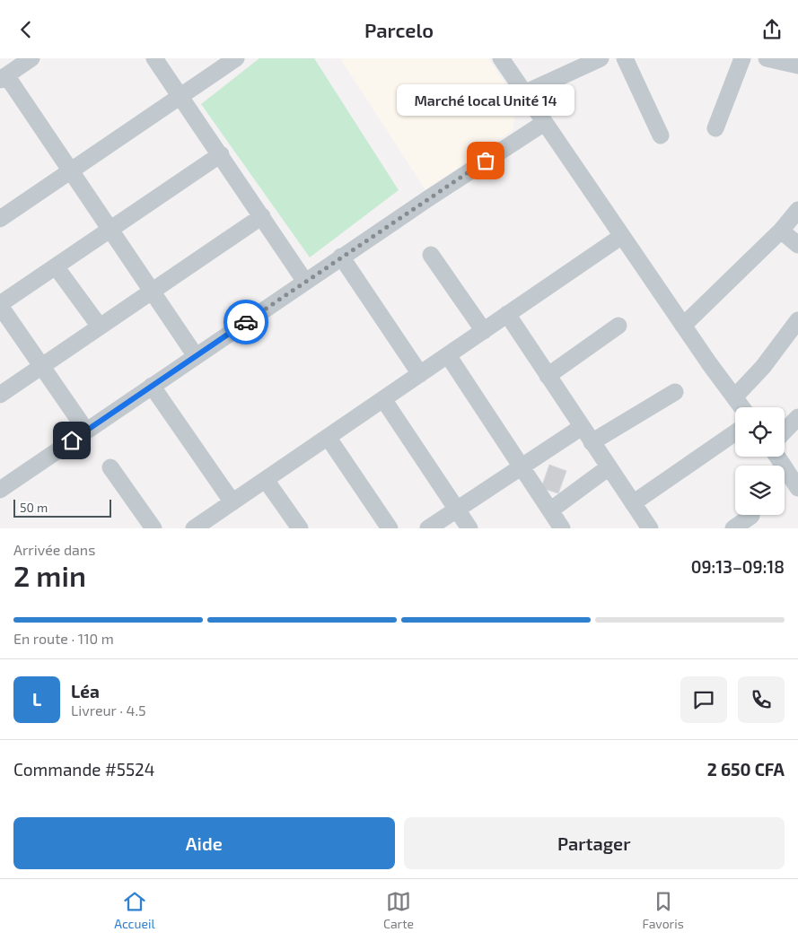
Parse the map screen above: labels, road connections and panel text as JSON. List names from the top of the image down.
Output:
{
  "places": ["Marché local Unité 14"],
  "scale_bar": "50 m",
  "page": {
    "header": "Parcelo",
    "bubble": "Marché local Unité 14",
    "scale": "50 m",
    "heading": ["2 min", "Arrivée dans", "09:13–09:18"],
    "panel": [
      "Léa",
      "Livreur · 4.5",
      "Commande #5524",
      "2 650 CFA"
    ],
    "bar": "En route · 110 m",
    "round": "L",
    "buttons": ["Aide", "Partager"],
    "tabs": ["Accueil", "Carte", "Favoris"]
  }
}
